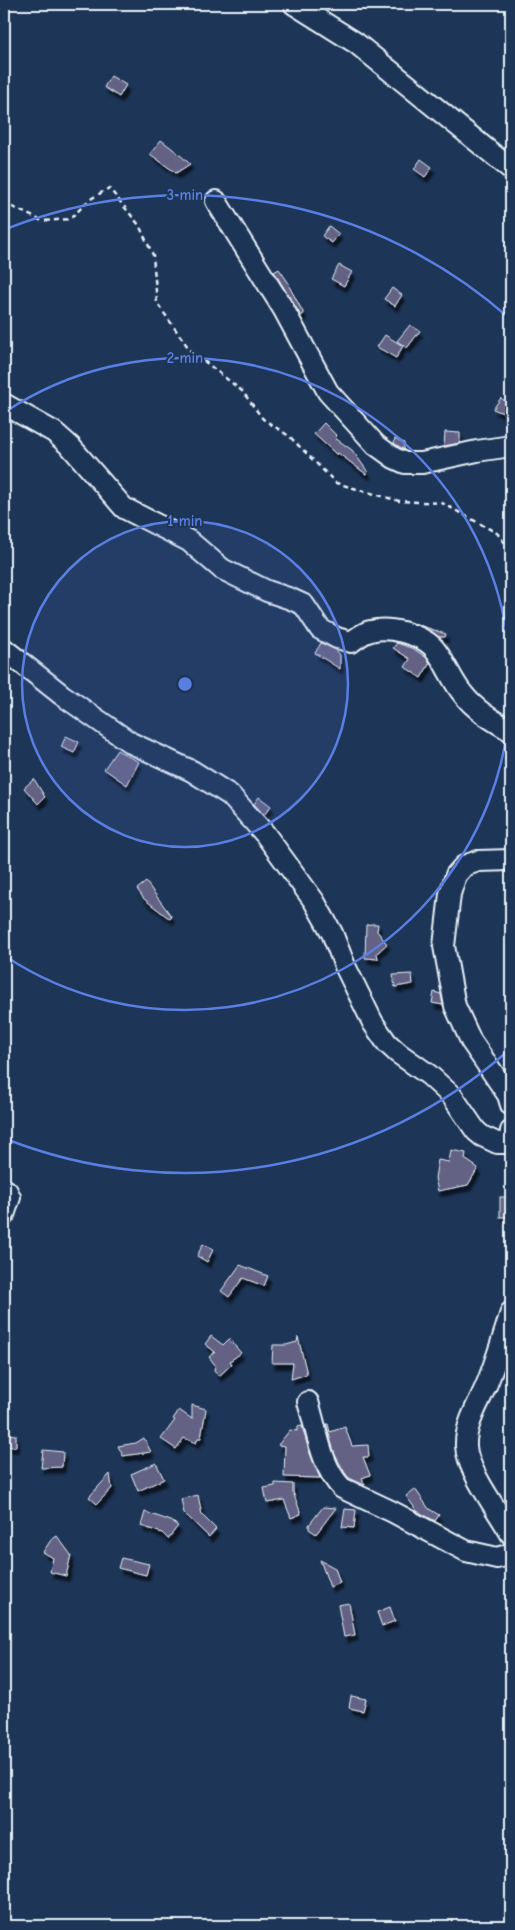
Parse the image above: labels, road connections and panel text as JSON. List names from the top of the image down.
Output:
{
  "rings": ["3 min", "2 min", "1 min"]
}
